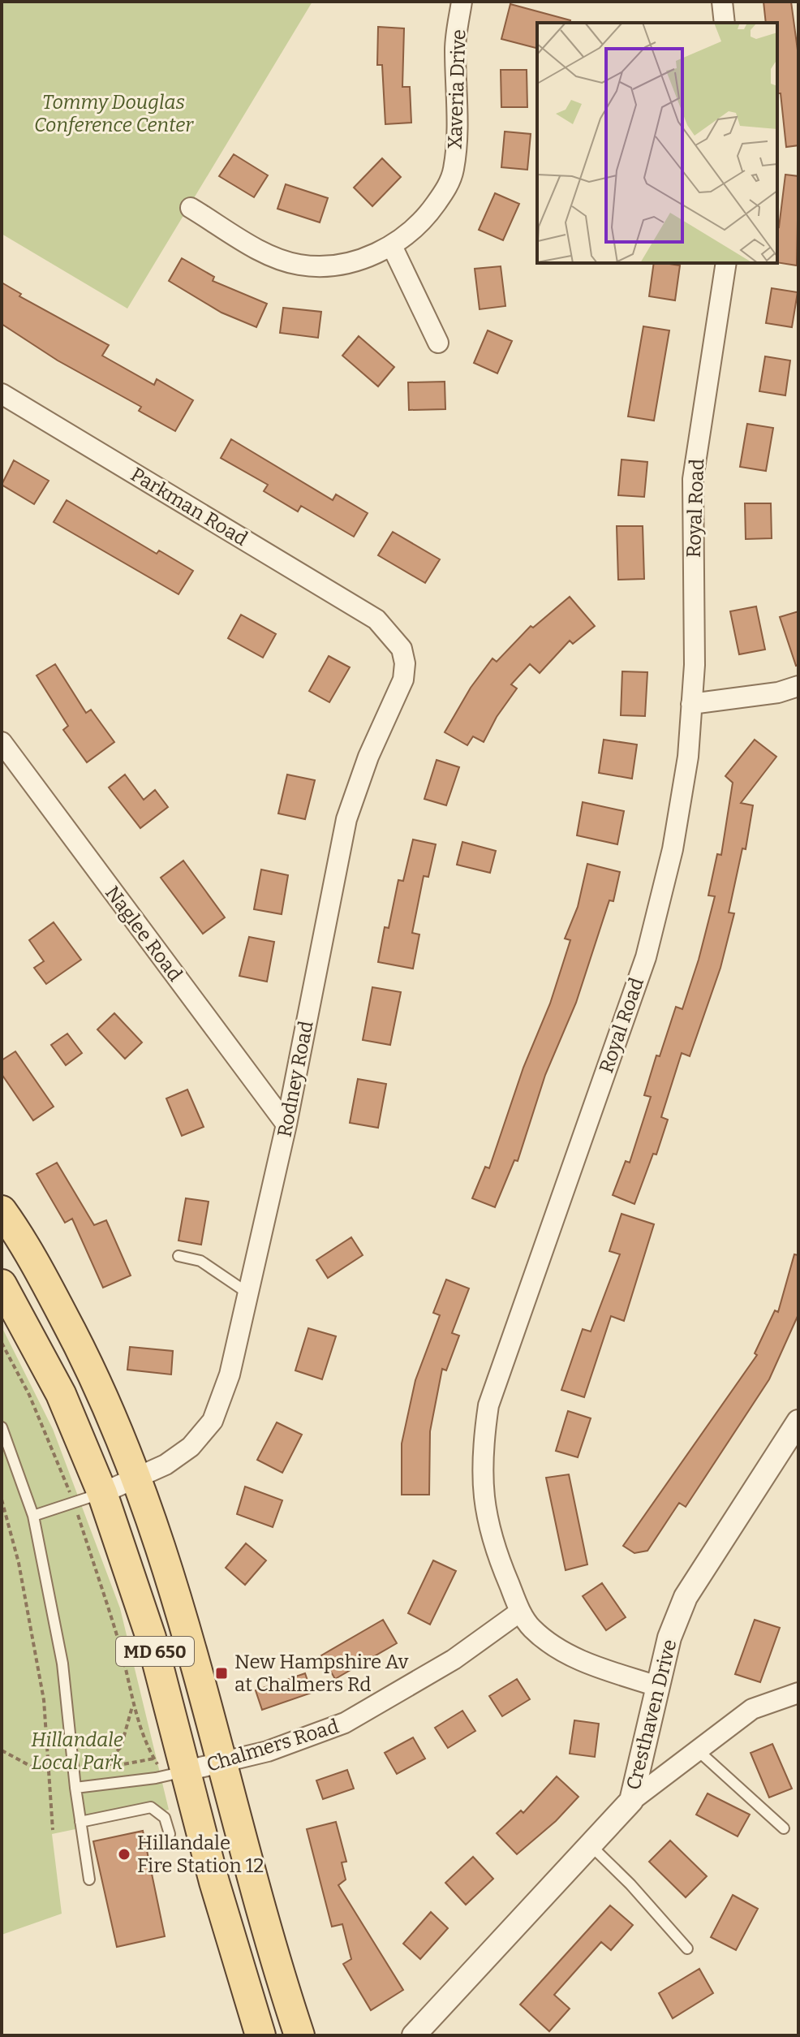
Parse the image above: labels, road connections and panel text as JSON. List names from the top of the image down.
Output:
{
  "streets": {
    "main road": ["MD 650"],
    "street": [
      "Xaveria Drive",
      "Parkman Road",
      "Royal Road",
      "Naglee Road",
      "Rodney Road",
      "Cresthaven Drive",
      "Chalmers Road"
    ]
  },
  "crossings": [
    ["Parkman Road", "Rodney Road"],
    ["Royal Road", "Cresthaven Drive"],
    ["Royal Road", "Chalmers Road"],
    ["Naglee Road", "Rodney Road"],
    ["Rodney Road", "MD 650"],
    ["MD 650", "Chalmers Road"]
  ],
  "parks": ["Tommy Douglas Conference Center", "Hillandale Local Park"],
  "places": {
    "transit": ["New Hampshire Av at Chalmers Rd"],
    "other": ["Hillandale Fire Station 12"]
  }
}
